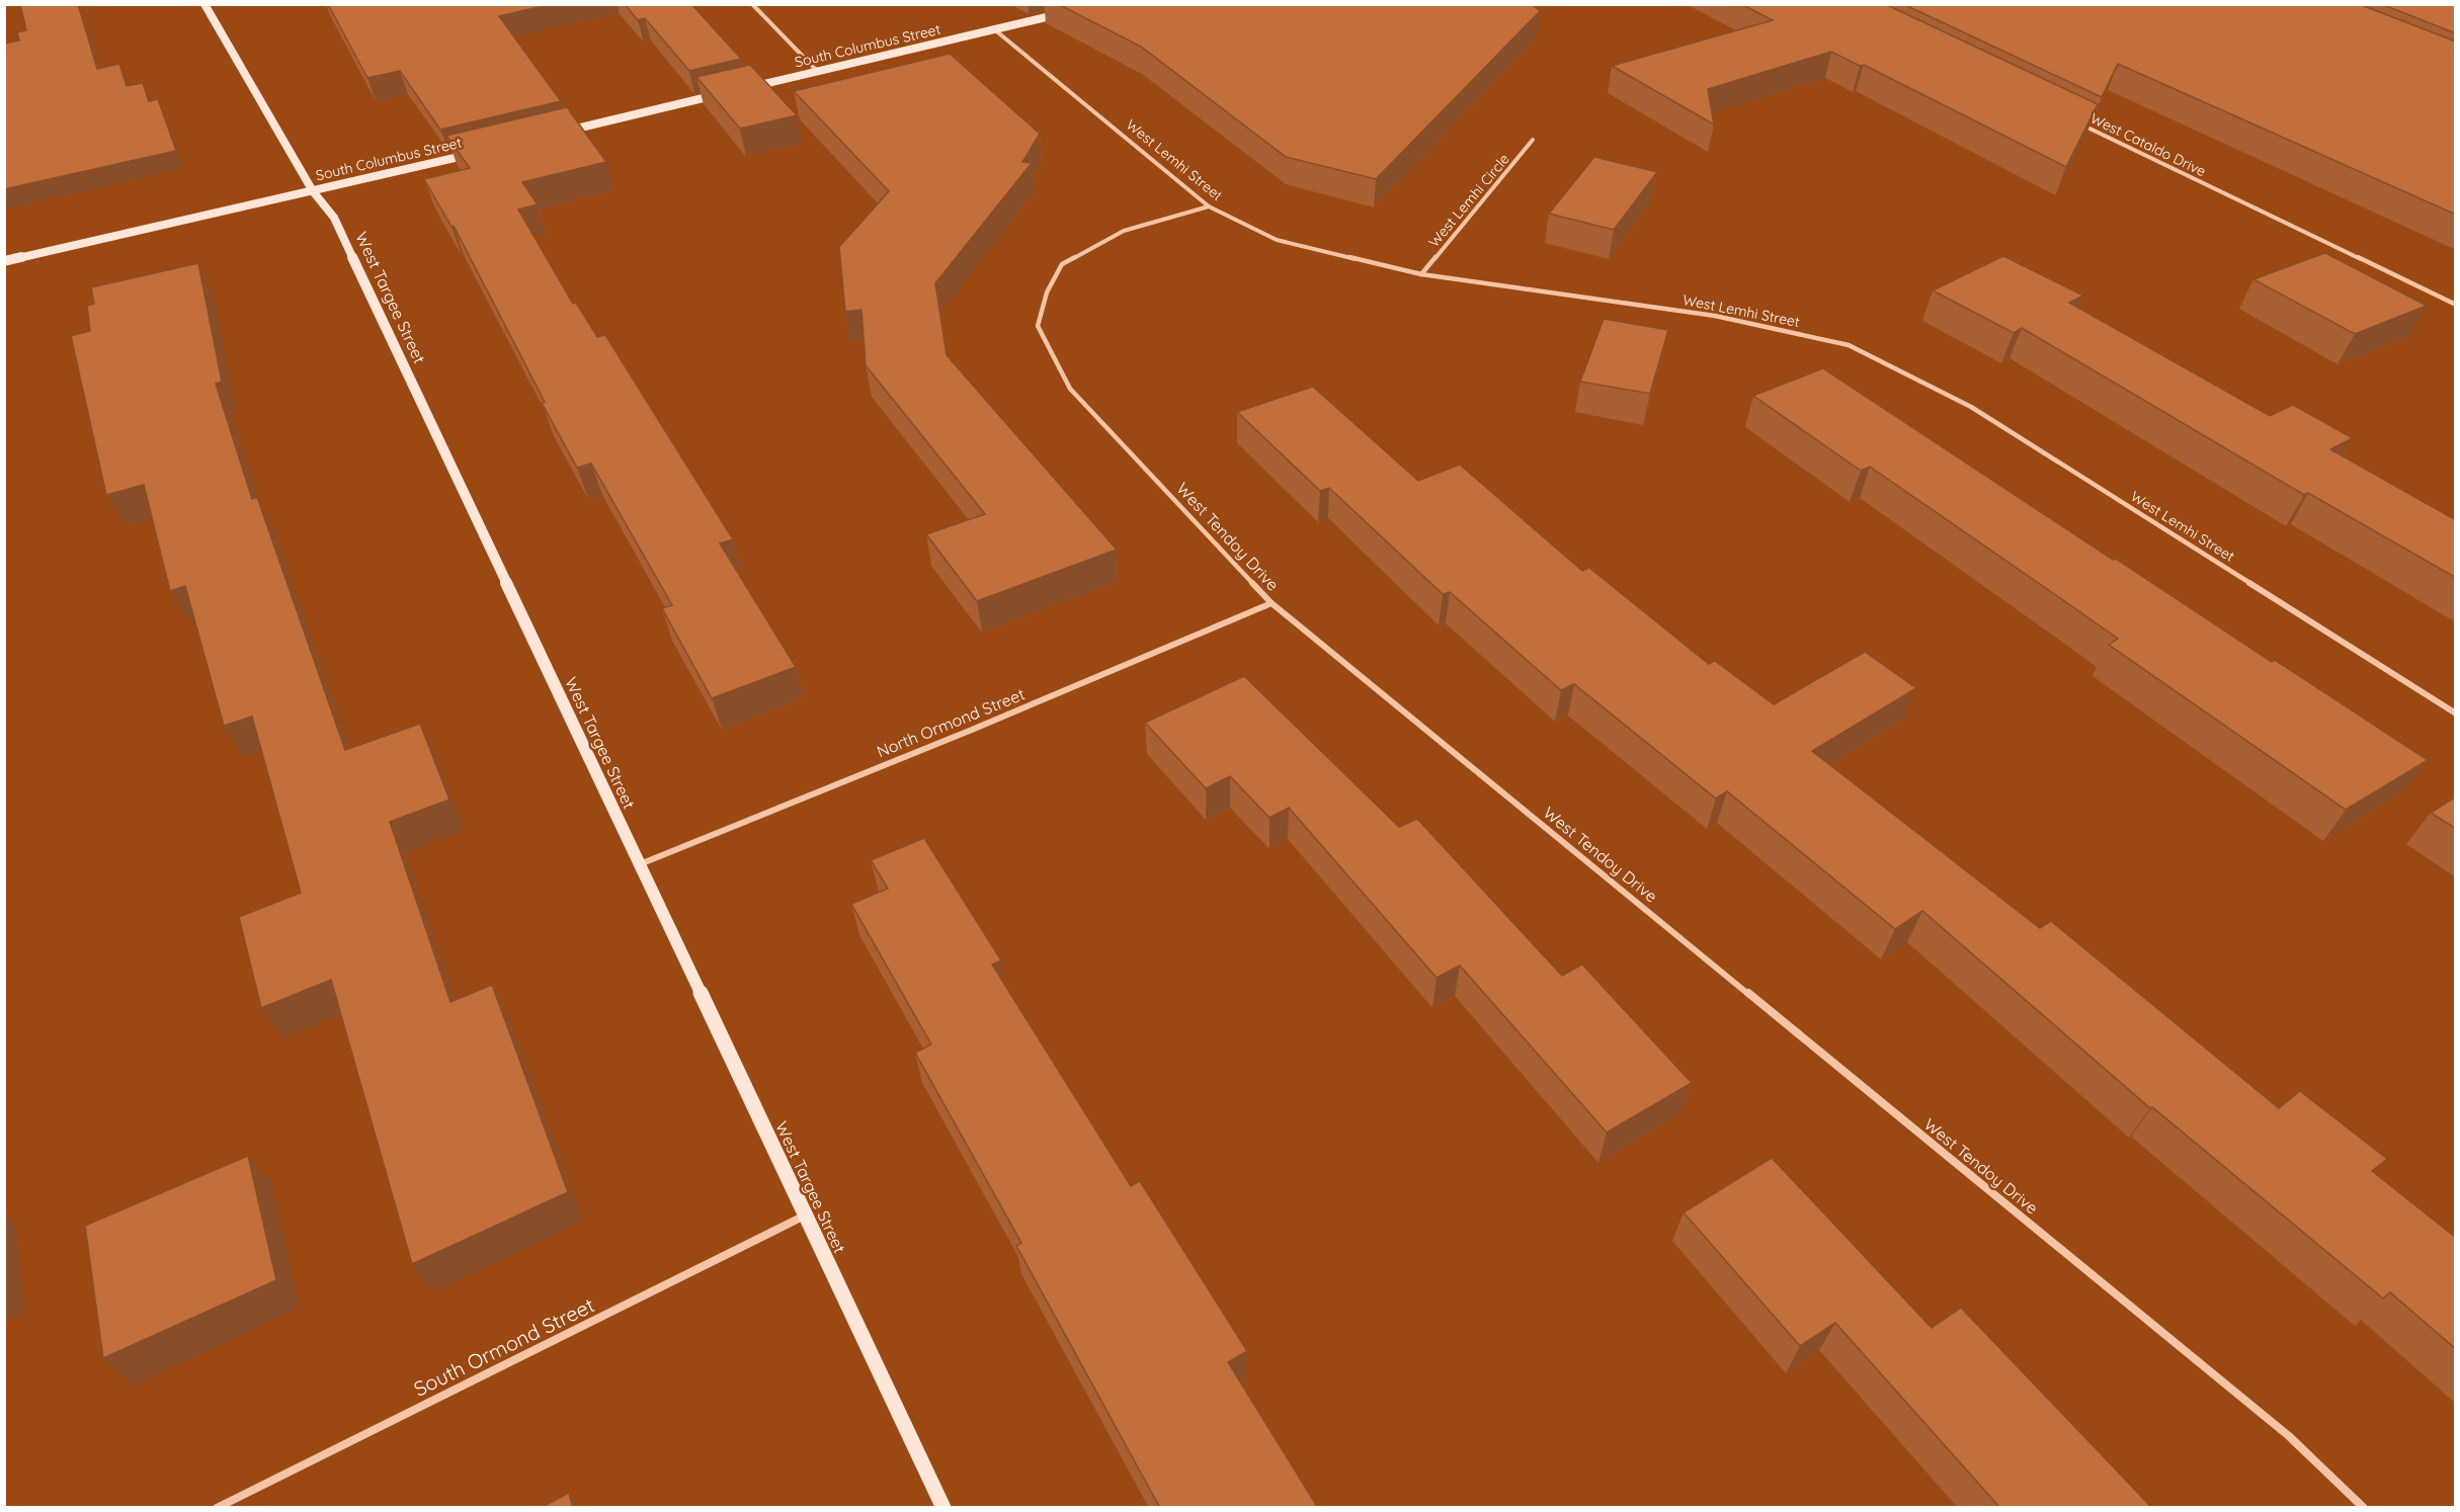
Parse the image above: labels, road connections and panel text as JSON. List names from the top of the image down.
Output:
{
  "streets": {
    "street": [
      "South Columbus Street",
      "West Cataldo Drive",
      "West Lemhi Street",
      "West Lemhi Circle",
      "West Targee Street",
      "West Tendoy Drive",
      "North Ormond Street",
      "South Ormond Street"
    ]
  },
  "crossings": [
    ["South Columbus Street", "West Lemhi Street"],
    ["South Columbus Street", "West Targee Street"],
    ["West Lemhi Street", "West Lemhi Circle"],
    ["West Lemhi Street", "West Tendoy Drive"],
    ["West Targee Street", "North Ormond Street"],
    ["West Targee Street", "South Ormond Street"],
    ["West Tendoy Drive", "North Ormond Street"]
  ]
}
